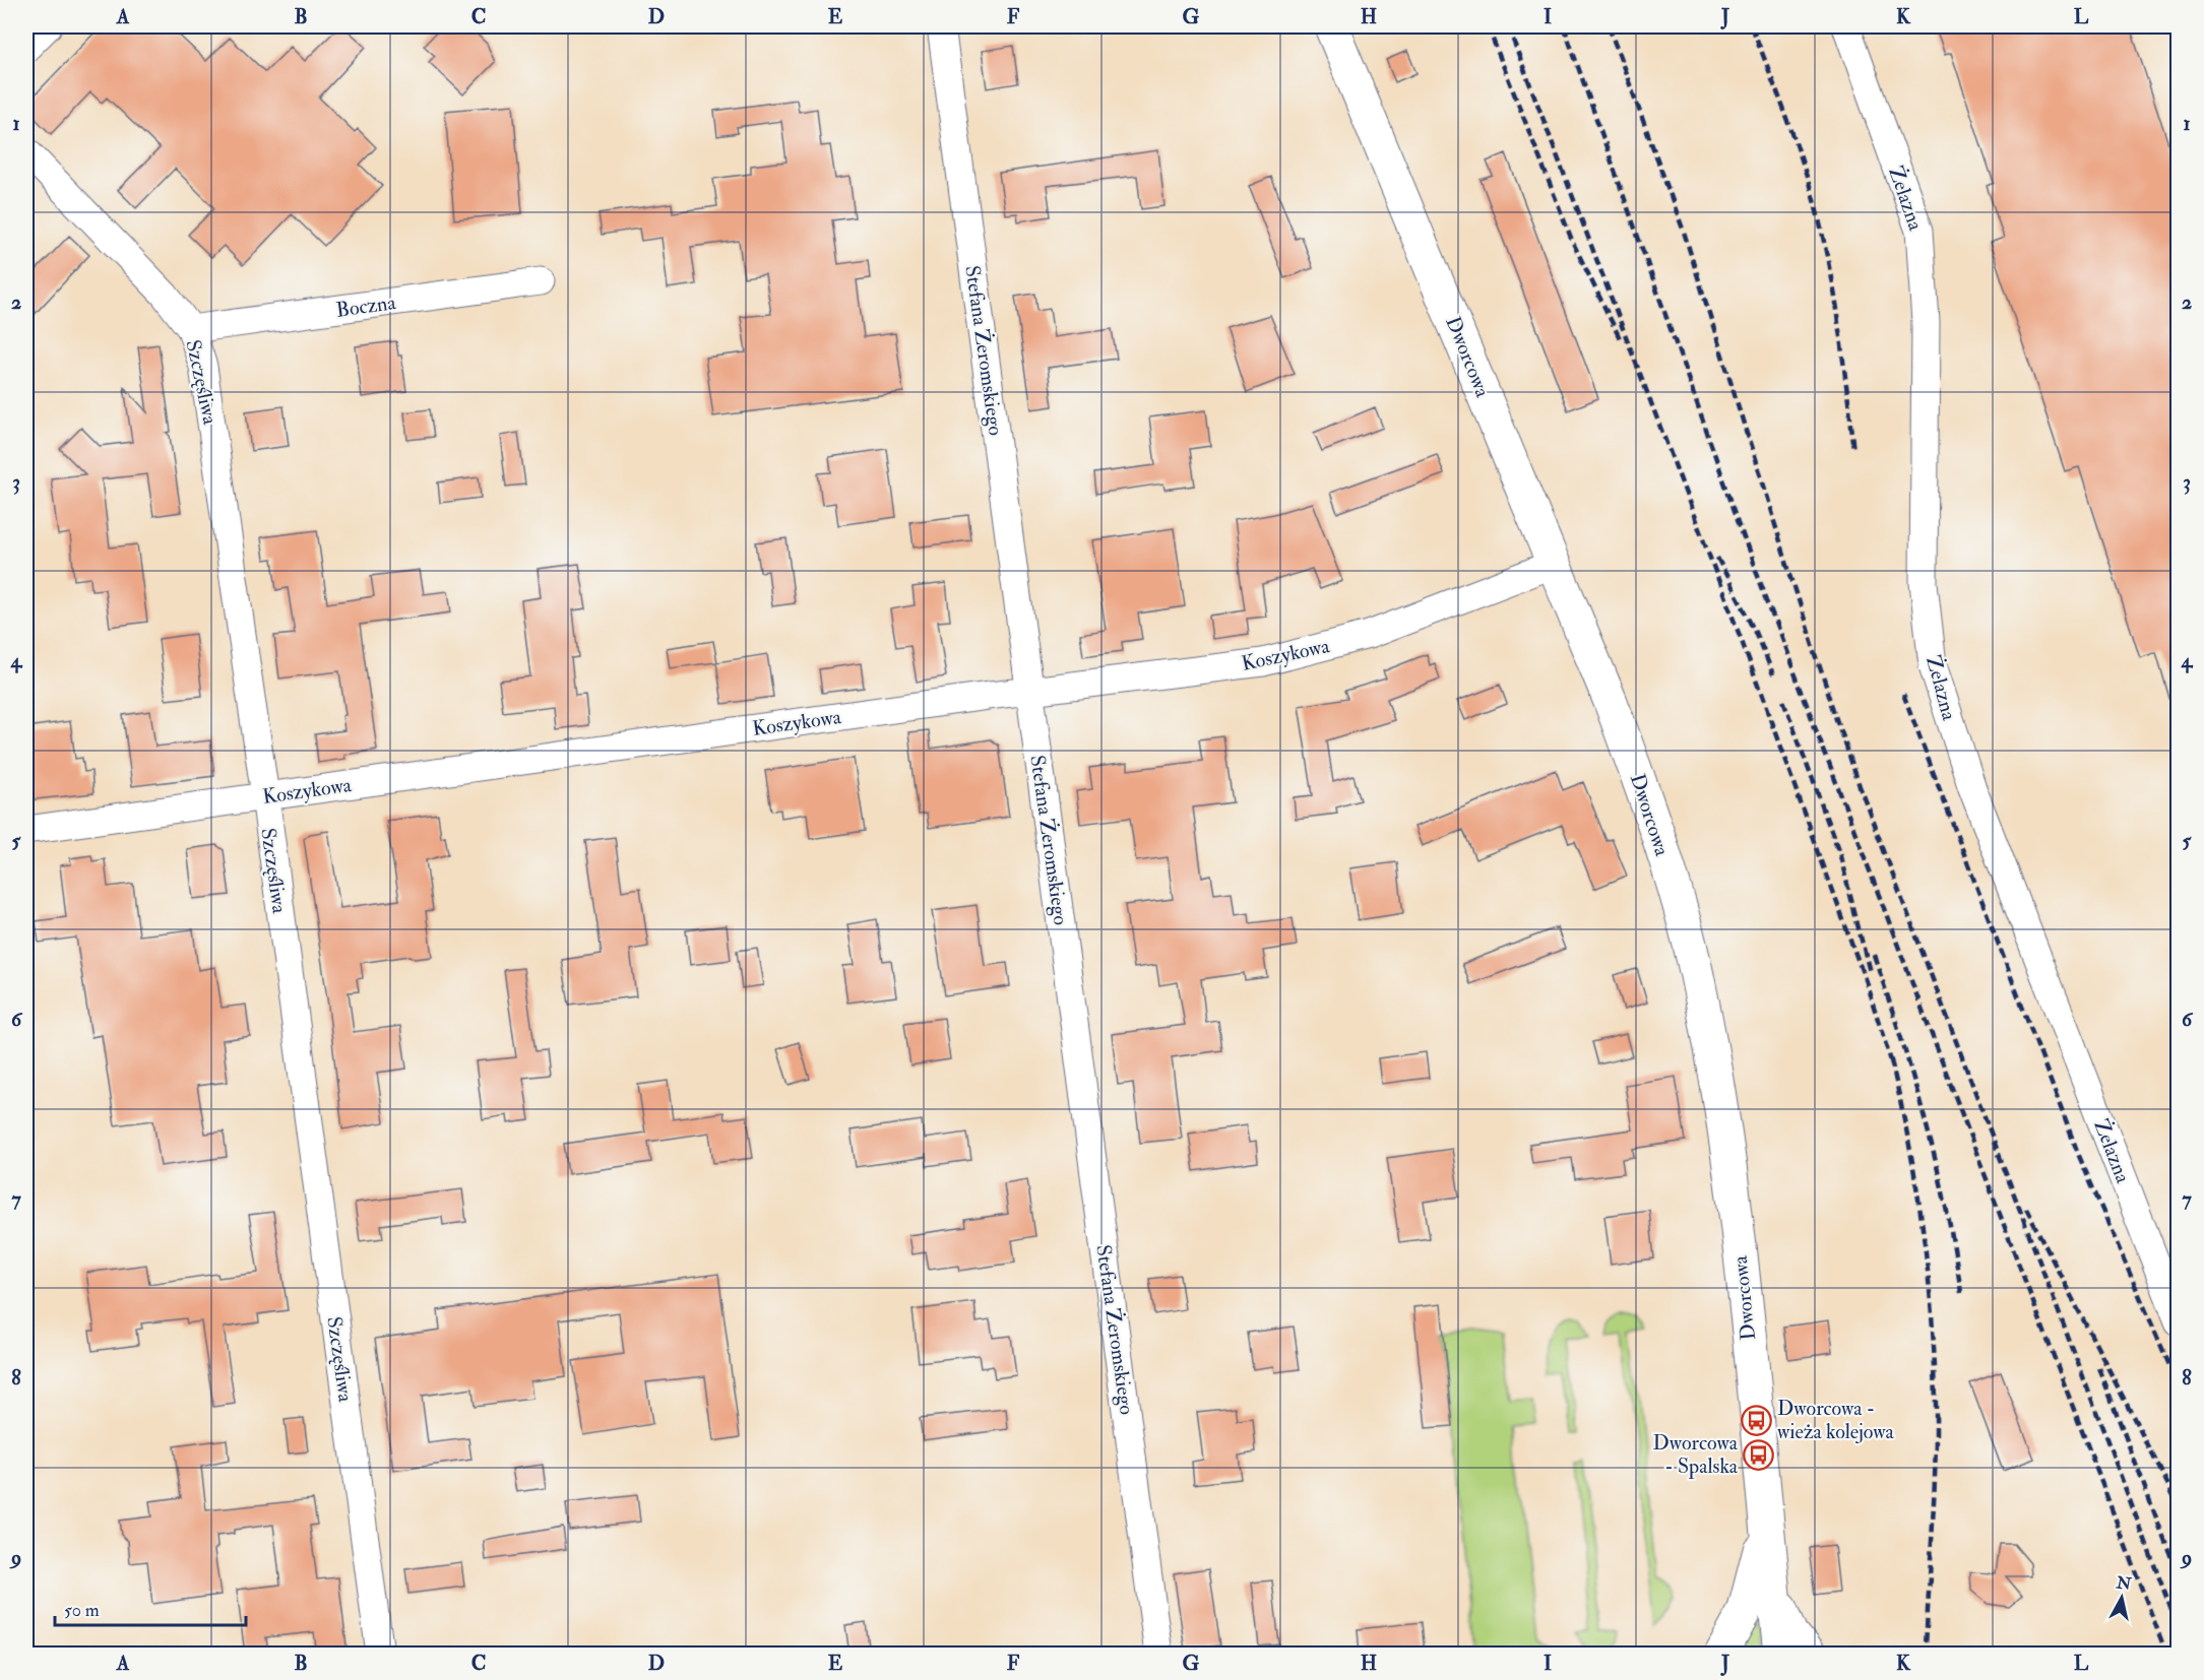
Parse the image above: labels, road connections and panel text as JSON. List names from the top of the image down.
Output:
{
  "streets": {
    "street": [
      "Żelazna",
      "Boczna",
      "Stefana Żeromskiego",
      "Dworcowa",
      "Szczęśliwa",
      "Koszykowa"
    ]
  },
  "crossings": [
    ["Boczna", "Szczęśliwa"],
    ["Stefana Żeromskiego", "Koszykowa"],
    ["Dworcowa", "Koszykowa"],
    ["Szczęśliwa", "Koszykowa"]
  ],
  "places": {
    "bus stop": ["Dworcowa - wieża kolejowa", "Dworcowa - Spalska"]
  },
  "scale_bar": "50 m",
  "north": "top",
  "grid": {
    "columns": [
      "A",
      "B",
      "C",
      "D",
      "E",
      "F",
      "G",
      "H",
      "I",
      "J",
      "K",
      "L"
    ],
    "rows": [
      "1",
      "2",
      "3",
      "4",
      "5",
      "6",
      "7",
      "8",
      "9"
    ]
  }
}
